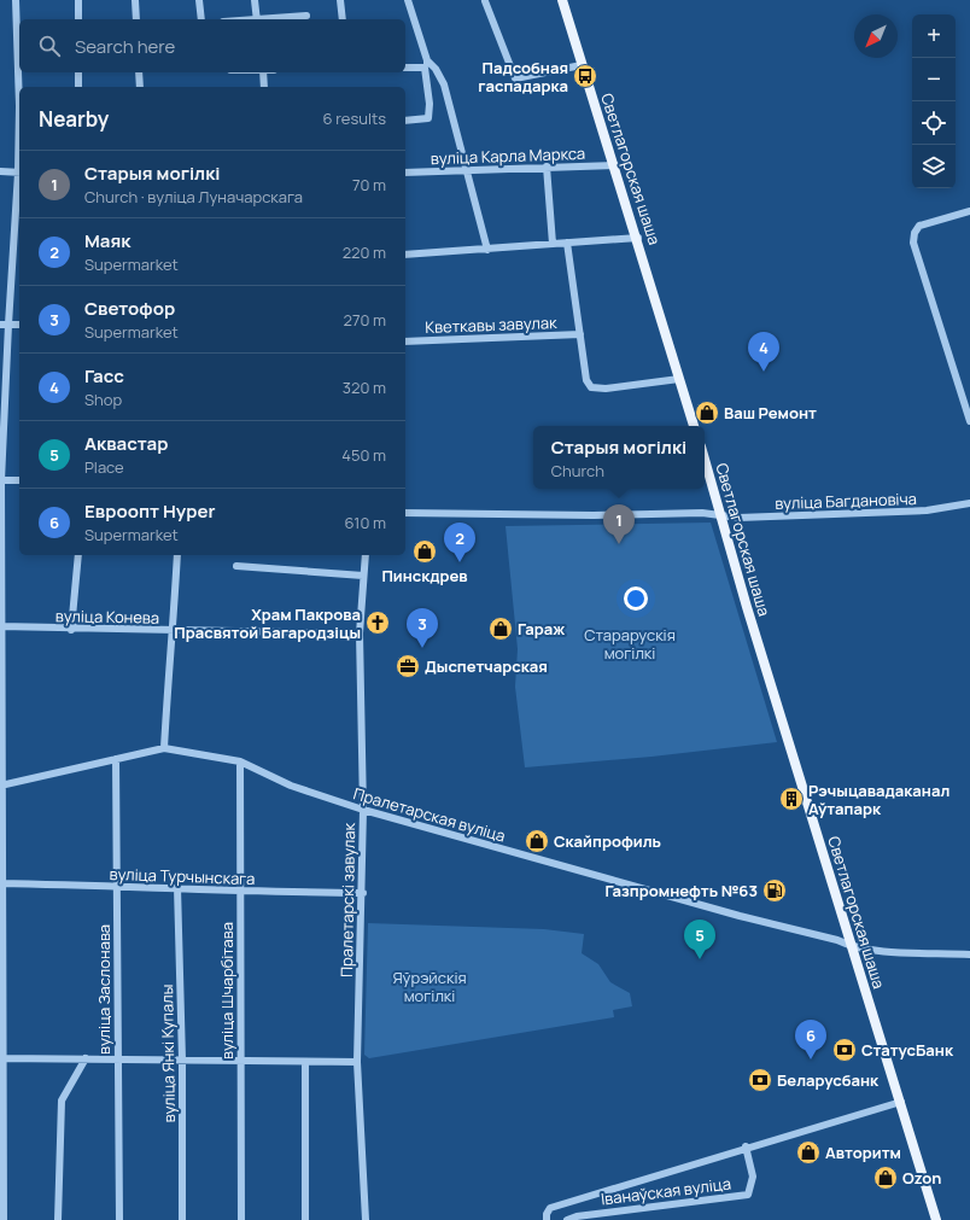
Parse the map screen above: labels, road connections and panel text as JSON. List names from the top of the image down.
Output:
{
  "streets": {
    "main road": ["Светлагорская шаша"],
    "street": [
      "вуліца Карла Маркса",
      "Кветкавы завулак",
      "вуліца Багдановіча",
      "вуліца Конева",
      "Пралетарская вуліца",
      "вуліца Турчынскага",
      "Пралетарскі завулак",
      "вуліца Заслонава",
      "вуліца Шчарбітава",
      "вуліца Янкі Купалы",
      "Іванаўская вуліца"
    ]
  },
  "crossings": [
    ["вуліца Карла Маркса", "Светлагорская шаша"],
    ["Светлагорская шаша", "вуліца Багдановіча"],
    ["Светлагорская шаша", "Пралетарская вуліца"],
    ["Светлагорская шаша", "Іванаўская вуліца"],
    ["вуліца Конева", "Пралетарскі завулак"],
    ["Пралетарская вуліца", "Пралетарскі завулак"],
    ["Пралетарская вуліца", "вуліца Заслонава"],
    ["Пралетарская вуліца", "вуліца Шчарбітава"],
    ["вуліца Турчынскага", "Пралетарскі завулак"],
    ["вуліца Турчынскага", "вуліца Заслонава"],
    ["вуліца Турчынскага", "вуліца Шчарбітава"],
    ["вуліца Турчынскага", "вуліца Янкі Купалы"]
  ],
  "parks": ["Старарускія могілкі", "Яўрэйскія могілкі"],
  "places": {
    "bus stop": ["Падсобная гаспадарка"],
    "shop": [
      "Ваш Ремонт",
      "Пинскдрев",
      "Гараж",
      "Скайпрофиль",
      "Авторитм",
      "Ozon"
    ],
    "church": ["Храм Пакрова Прасвятой Багародзіцы"],
    "office": ["Дыспетчарская"],
    "building": ["Рэчыцавадаканал Аўтапарк"],
    "fuel station": ["Газпромнефть №63"],
    "bank": ["СтатусБанк", "Беларусбанк"]
  },
  "north": "bottom left",
  "page": {
    "map_buttons": ["+", "−"],
    "search": "Search here",
    "heading": ["Nearby", "6 results"],
    "list": [
      {
        "mark": "1",
        "name": "Старыя могілкі",
        "note": "Church · вуліца Луначарскага",
        "value": "70 m"
      },
      {
        "mark": "2",
        "name": "Маяк",
        "note": "Supermarket",
        "value": "220 m"
      },
      {
        "mark": "3",
        "name": "Светофор",
        "note": "Supermarket",
        "value": "270 m"
      },
      {
        "mark": "4",
        "name": "Гасс",
        "note": "Shop",
        "value": "320 m"
      },
      {
        "mark": "5",
        "name": "Аквастар",
        "note": "Place",
        "value": "450 m"
      },
      {
        "mark": "6",
        "name": "Евроопт Hyper",
        "note": "Supermarket",
        "value": "610 m"
      }
    ],
    "pins": [
      "4",
      "1",
      "2",
      "3",
      "5",
      "6"
    ],
    "popup": ["Старыя могілкі", "Church"]
  }
}
